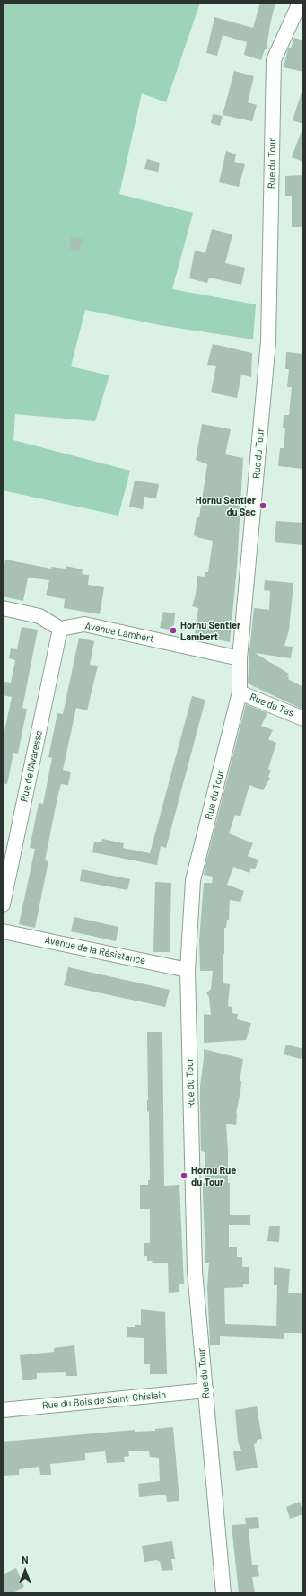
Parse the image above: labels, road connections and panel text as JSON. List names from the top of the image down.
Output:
{
  "streets": {
    "street": [
      "Rue du Tour",
      "Avenue Lambert",
      "Rue du Tas",
      "Rue de l'Avaresse",
      "Avenue de la Résistance",
      "Rue du Bois de Saint-Ghislain"
    ]
  },
  "crossings": [
    ["Rue du Tour", "Avenue Lambert"],
    ["Rue du Tour", "Rue du Tas"],
    ["Rue du Tour", "Avenue de la Résistance"],
    ["Rue du Tour", "Rue du Bois de Saint-Ghislain"],
    ["Avenue Lambert", "Rue de l'Avaresse"]
  ],
  "places": ["Hornu Sentier du Sac", "Hornu Sentier Lambert", "Hornu Rue du Tour"],
  "north": "top"
}
